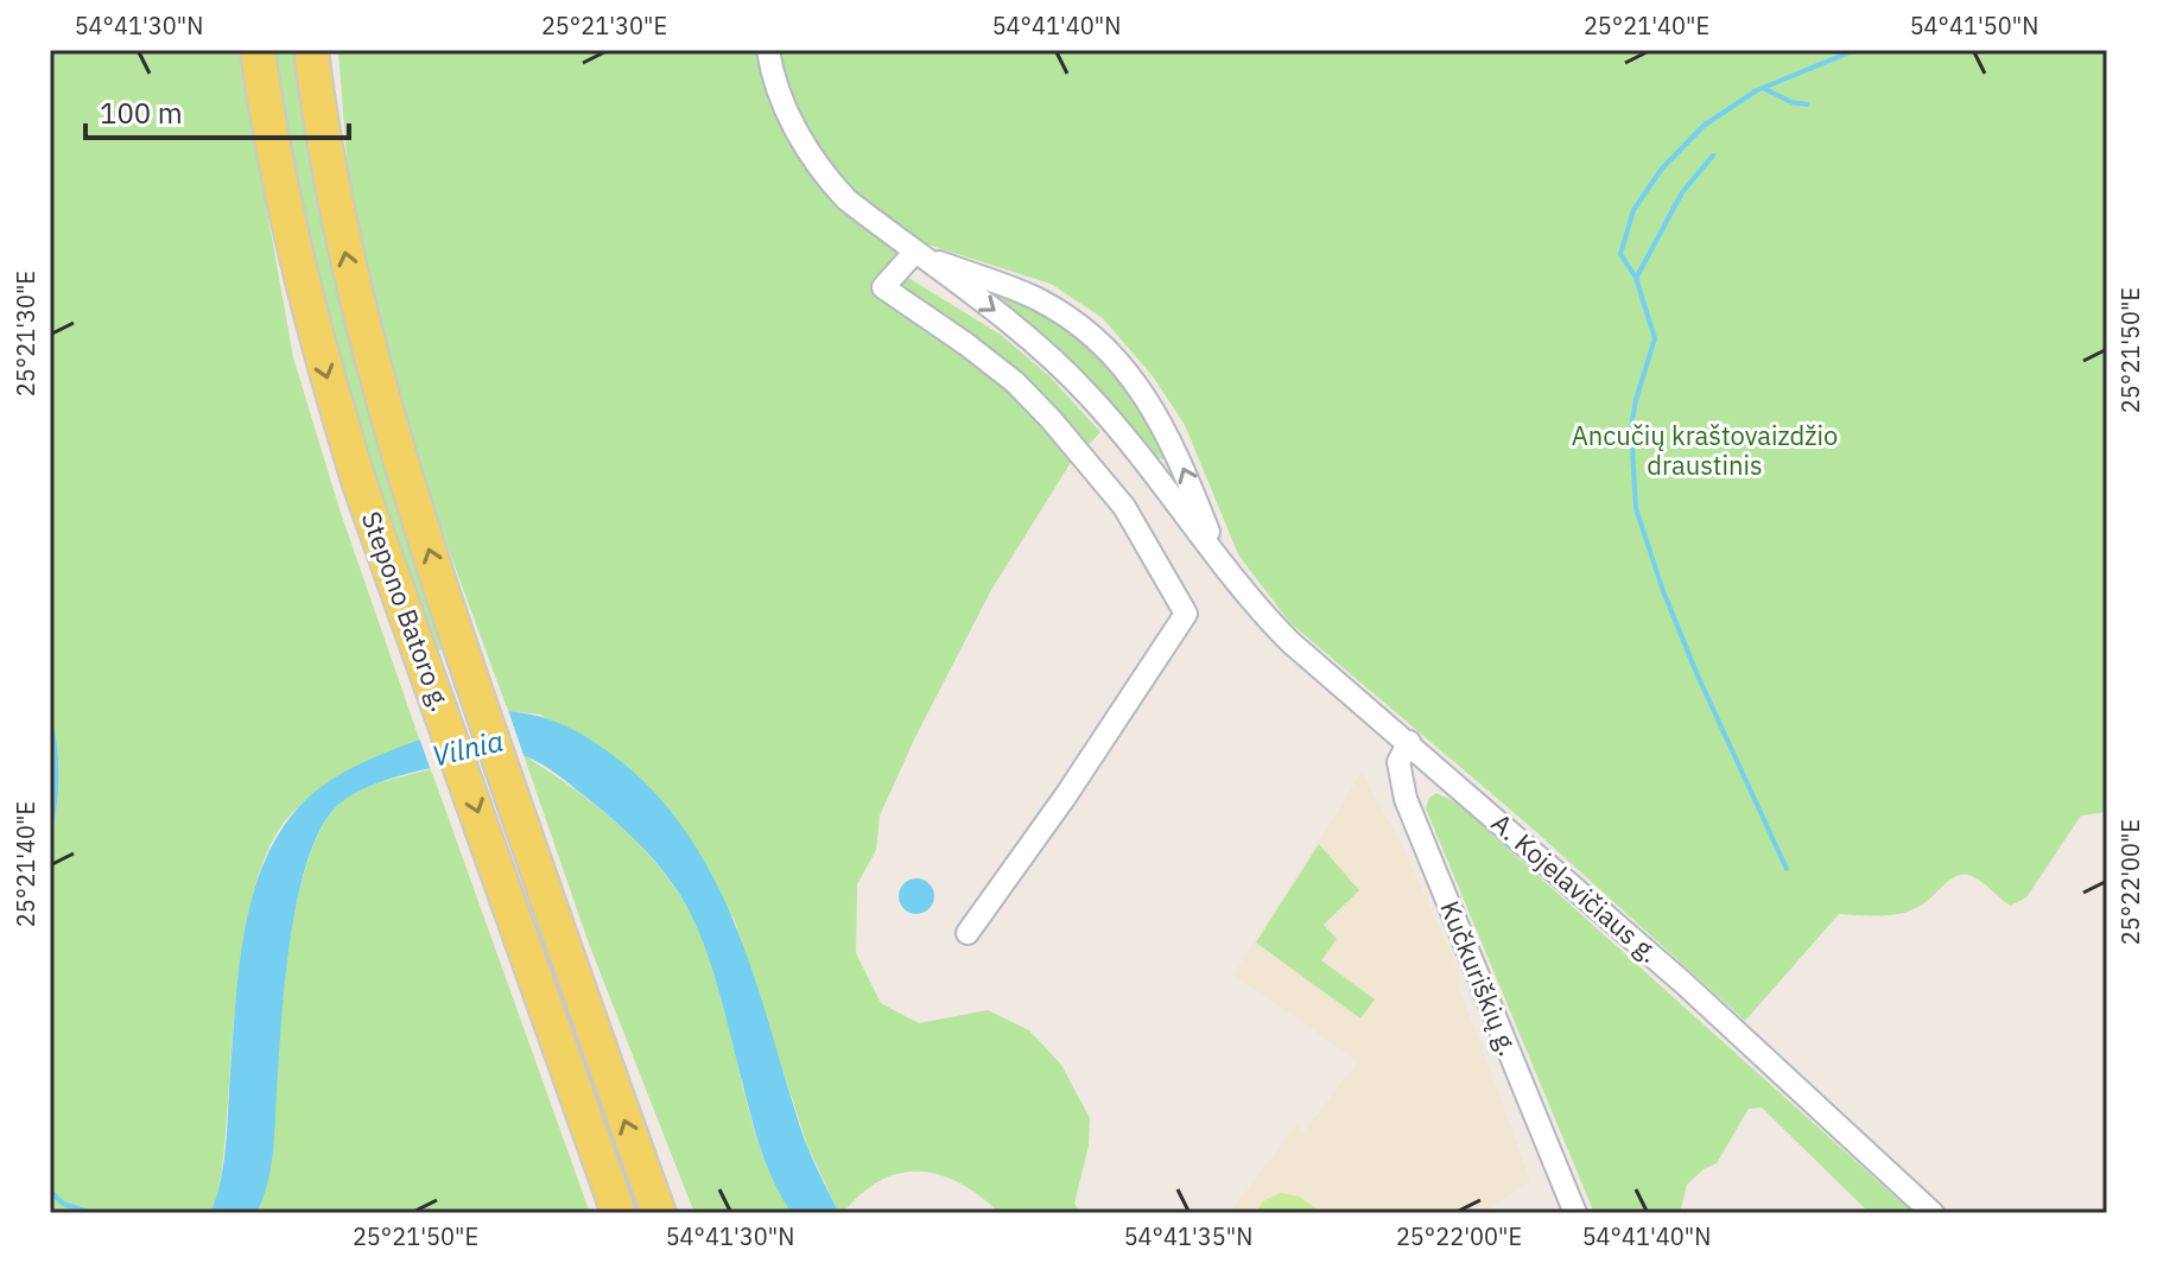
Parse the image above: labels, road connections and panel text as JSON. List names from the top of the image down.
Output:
{
  "streets": {
    "main road": ["Stepono Batoro g."],
    "street": ["A. Kojelavičiaus g.", "Kučkuriškių g."]
  },
  "crossings": [
    ["A. Kojelavičiaus g.", "Kučkuriškių g."]
  ],
  "water": ["Vilnia"],
  "parks": ["Ancučių kraštovaizdžio draustinis"],
  "scale_bar": "100 m",
  "coordinates": [
    "54°41'30\"N",
    "25°21'30\"E",
    "54°41'40\"N",
    "25°21'40\"E",
    "54°41'50\"N",
    "25°21'50\"E",
    "25°22'00\"E",
    "54°41'35\"N"
  ]
}
